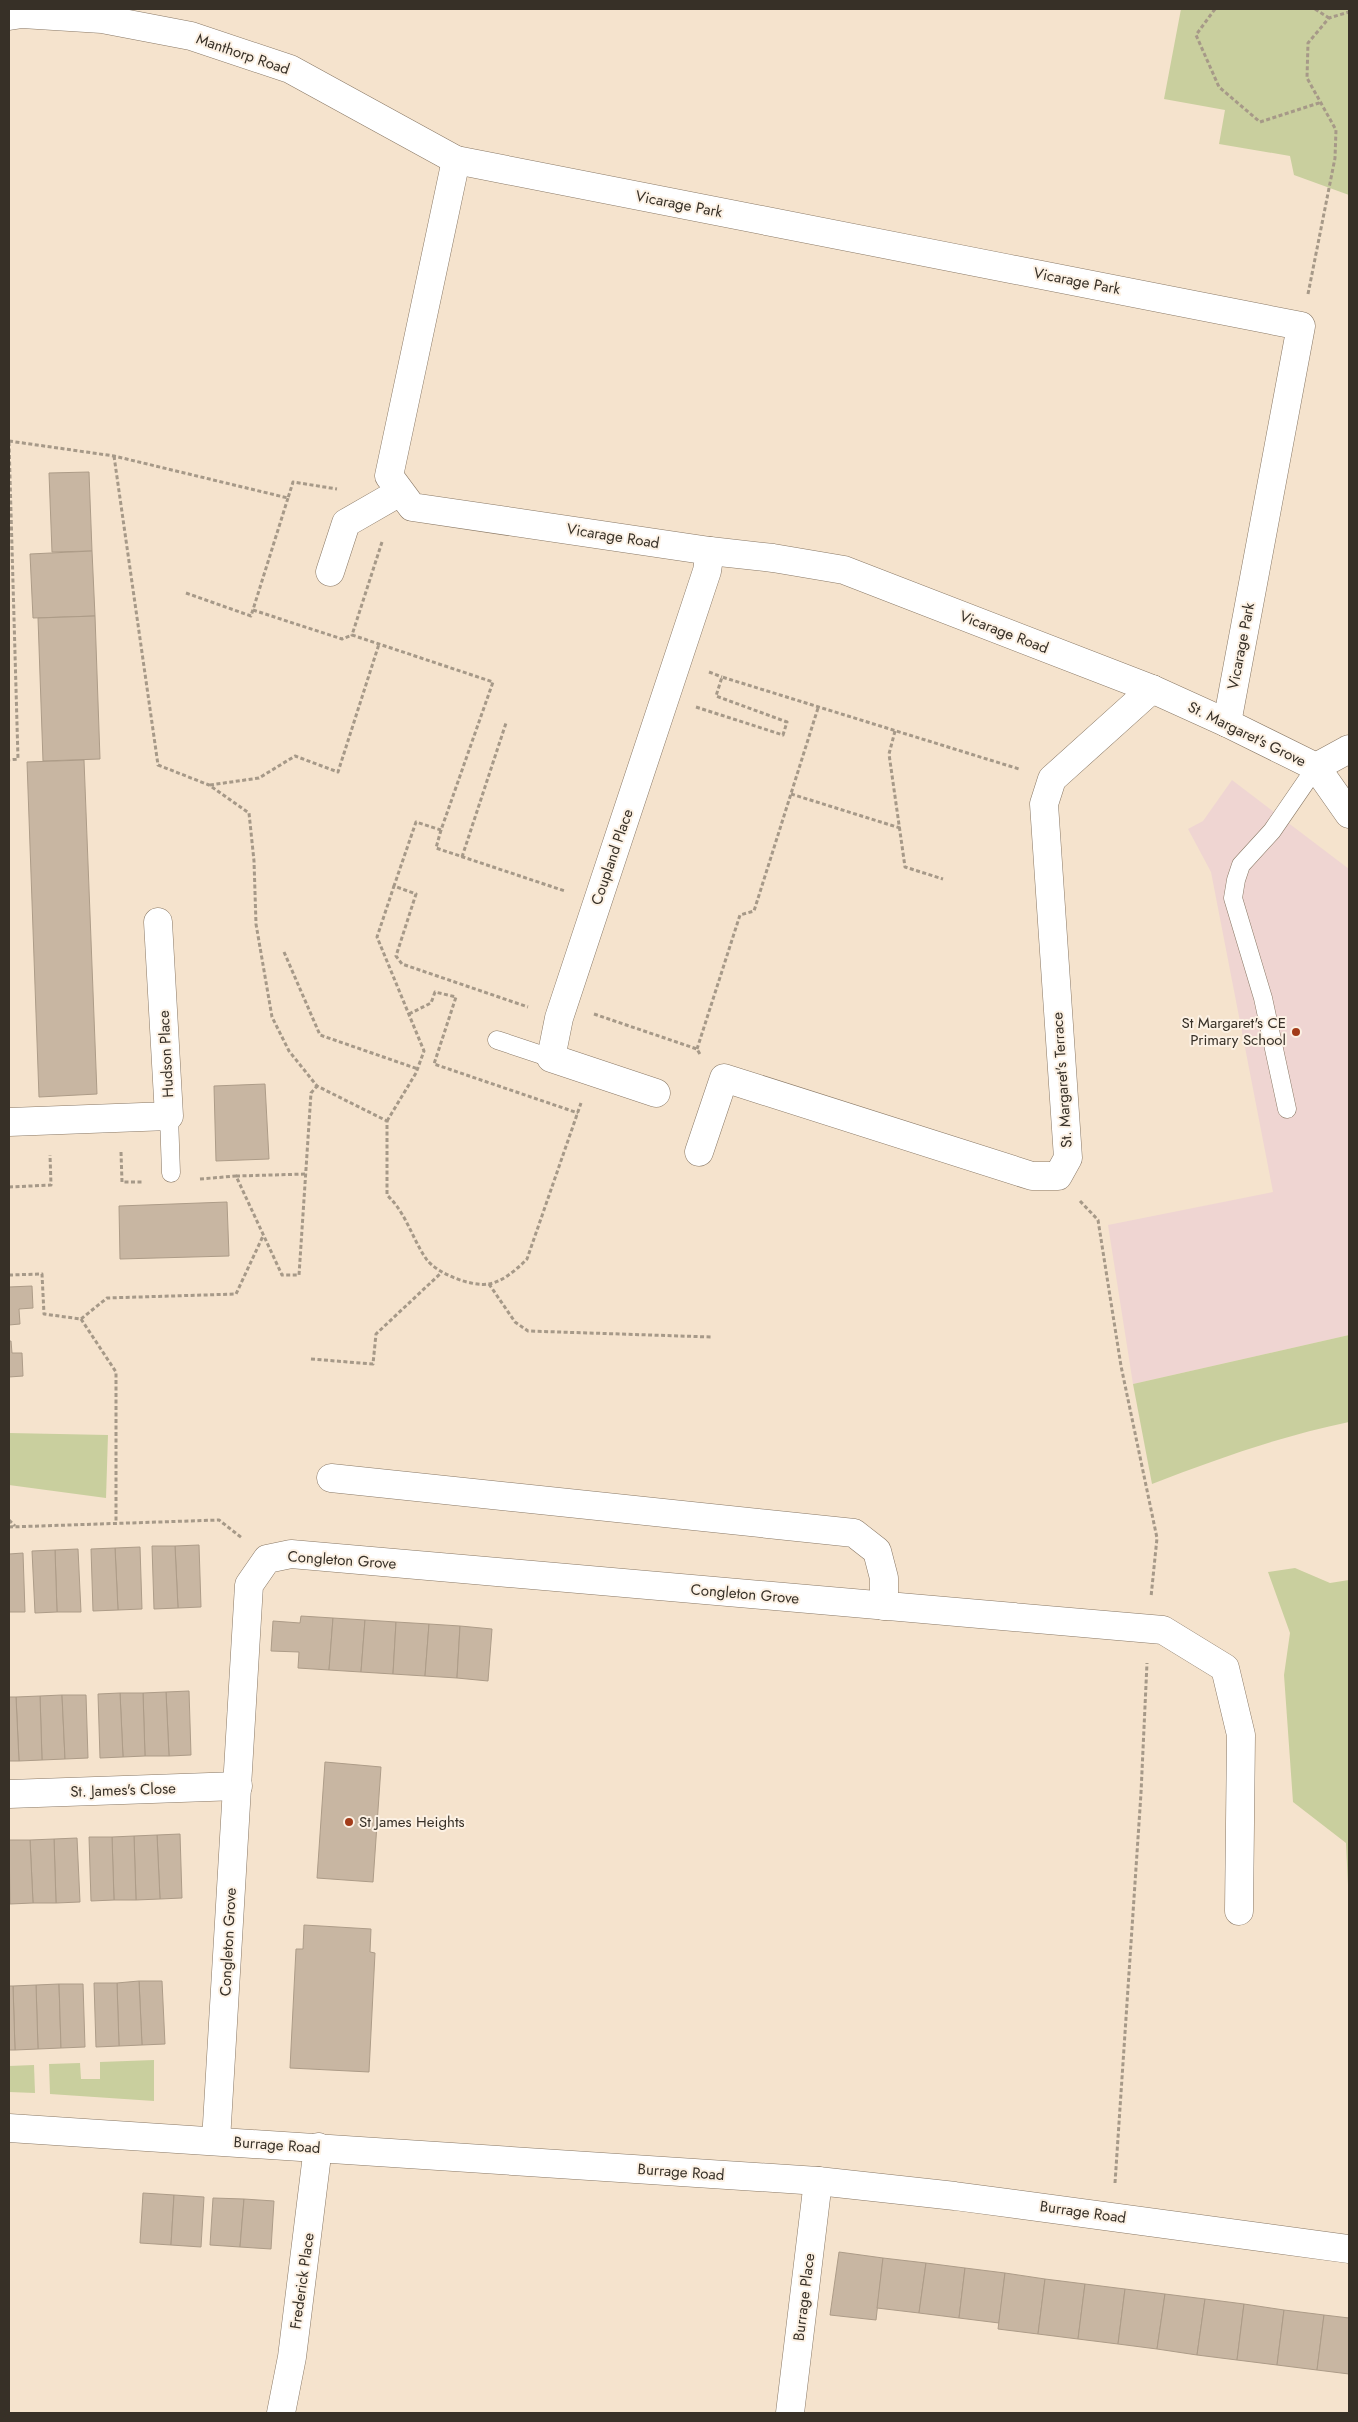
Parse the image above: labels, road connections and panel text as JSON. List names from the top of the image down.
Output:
{
  "streets": {
    "street": [
      "Manthorp Road",
      "Vicarage Park",
      "Vicarage Road",
      "St. Margaret's Grove",
      "Coupland Place",
      "Hudson Place",
      "St. Margaret's Terrace",
      "Congleton Grove",
      "St. James's Close",
      "Burrage Road",
      "Frederick Place",
      "Burrage Place"
    ]
  },
  "crossings": [
    ["Manthorp Road", "Vicarage Park"],
    ["Manthorp Road", "Vicarage Road"],
    ["Vicarage Park", "Vicarage Road"],
    ["Vicarage Park", "St. Margaret's Grove"],
    ["Vicarage Road", "St. Margaret's Grove"],
    ["Vicarage Road", "Coupland Place"],
    ["Congleton Grove", "St. James's Close"],
    ["Congleton Grove", "Burrage Road"],
    ["Burrage Road", "Frederick Place"],
    ["Burrage Road", "Burrage Place"]
  ],
  "places": ["St Margaret's CE Primary School", "St James Heights"]
}
